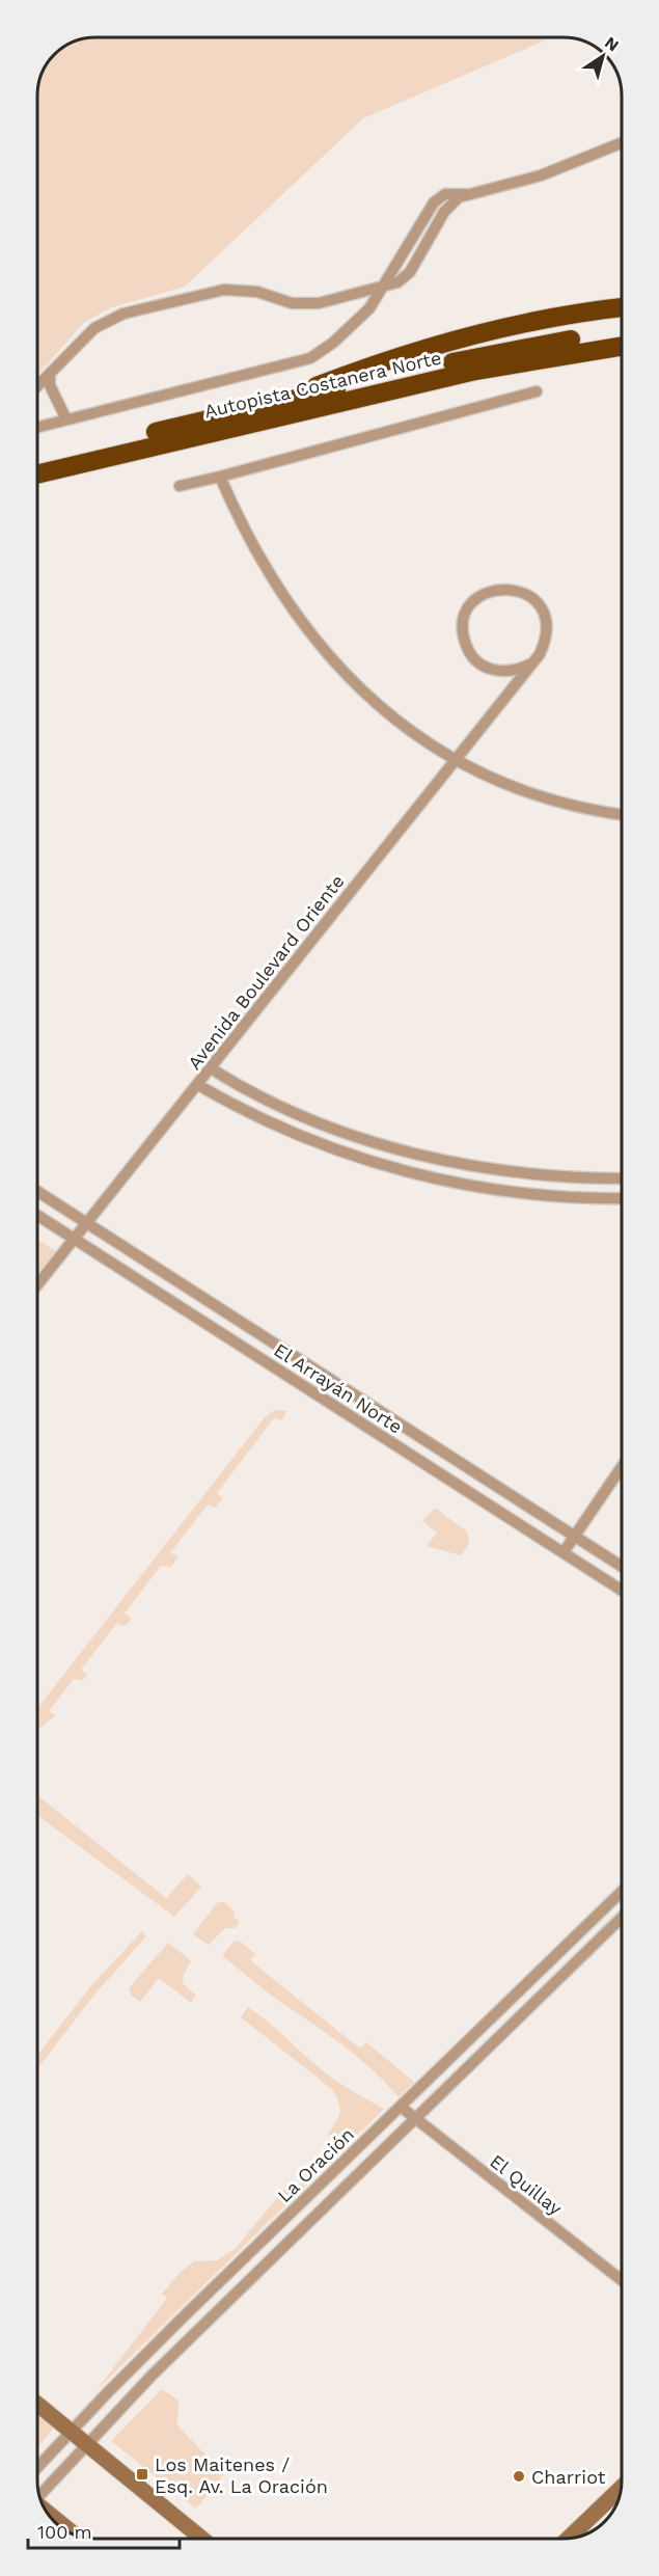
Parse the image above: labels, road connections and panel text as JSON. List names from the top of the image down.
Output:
{
  "streets": {
    "highway": ["Autopista Costanera Norte"],
    "street": [
      "Avenida Boulevard Oriente",
      "El Arrayán Norte",
      "La Oración",
      "El Quillay"
    ]
  },
  "crossings": [
    ["Avenida Boulevard Oriente", "El Arrayán Norte"],
    ["La Oración", "El Quillay"]
  ],
  "places": {
    "transit": ["Los Maitenes / Esq. Av. La Oración"],
    "other": ["Charriot"]
  },
  "scale_bar": "100 m",
  "north": "top right"
}
